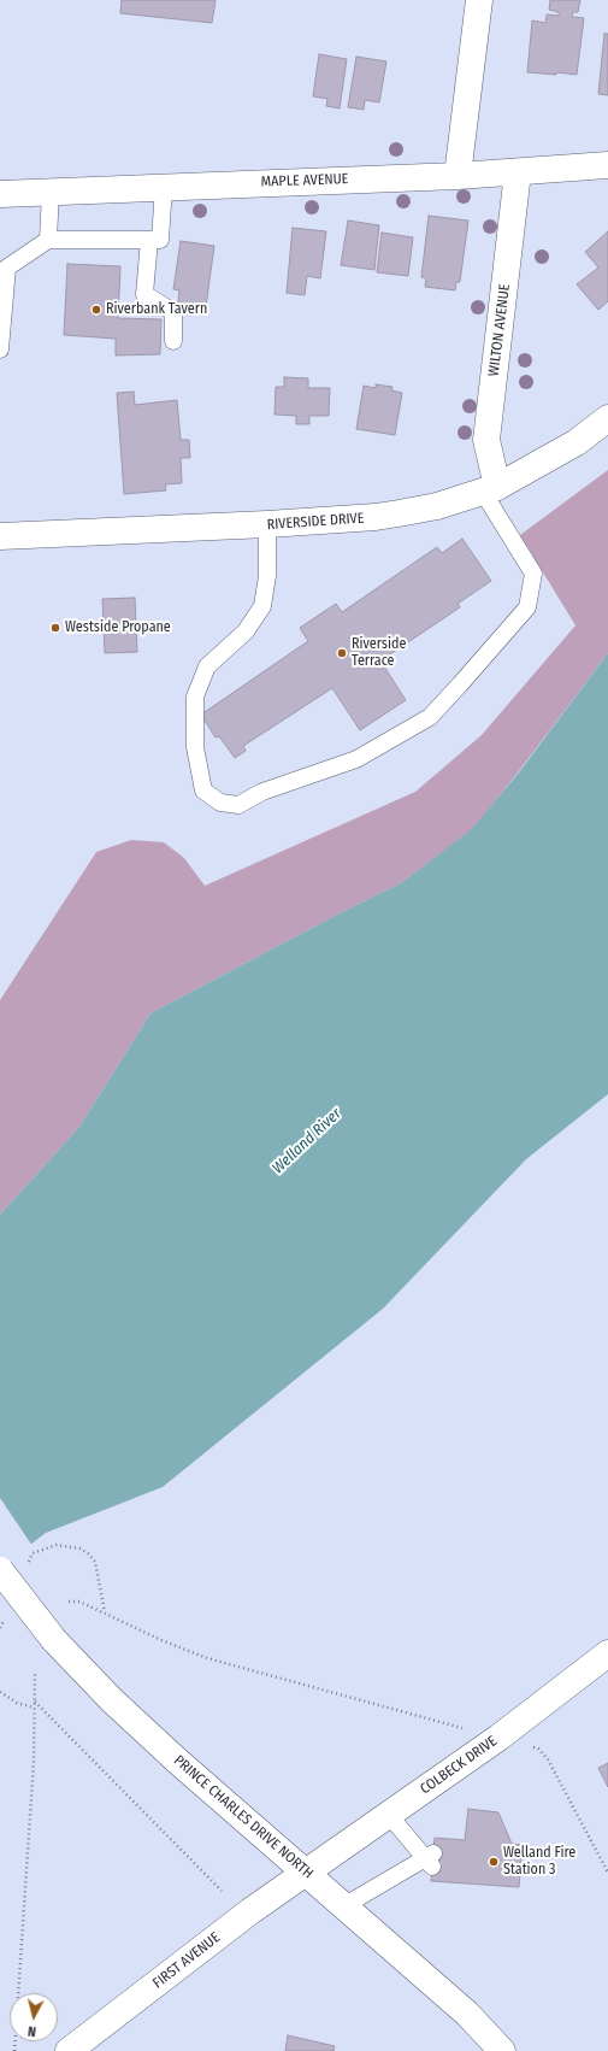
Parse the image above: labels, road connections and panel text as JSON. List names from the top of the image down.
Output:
{
  "streets": {
    "street": [
      "MAPLE AVENUE",
      "WILTON AVENUE",
      "RIVERSIDE DRIVE",
      "COLBECK DRIVE",
      "PRINCE CHARLES DRIVE NORTH",
      "FIRST AVENUE"
    ]
  },
  "crossings": [
    ["MAPLE AVENUE", "WILTON AVENUE"],
    ["WILTON AVENUE", "RIVERSIDE DRIVE"],
    ["COLBECK DRIVE", "PRINCE CHARLES DRIVE NORTH"],
    ["COLBECK DRIVE", "FIRST AVENUE"],
    ["PRINCE CHARLES DRIVE NORTH", "FIRST AVENUE"]
  ],
  "water": ["Welland River"],
  "places": [
    "Riverbank Tavern",
    "Westside Propane",
    "Riverside Terrace",
    "Welland Fire Station 3"
  ],
  "north": "bottom"
}
